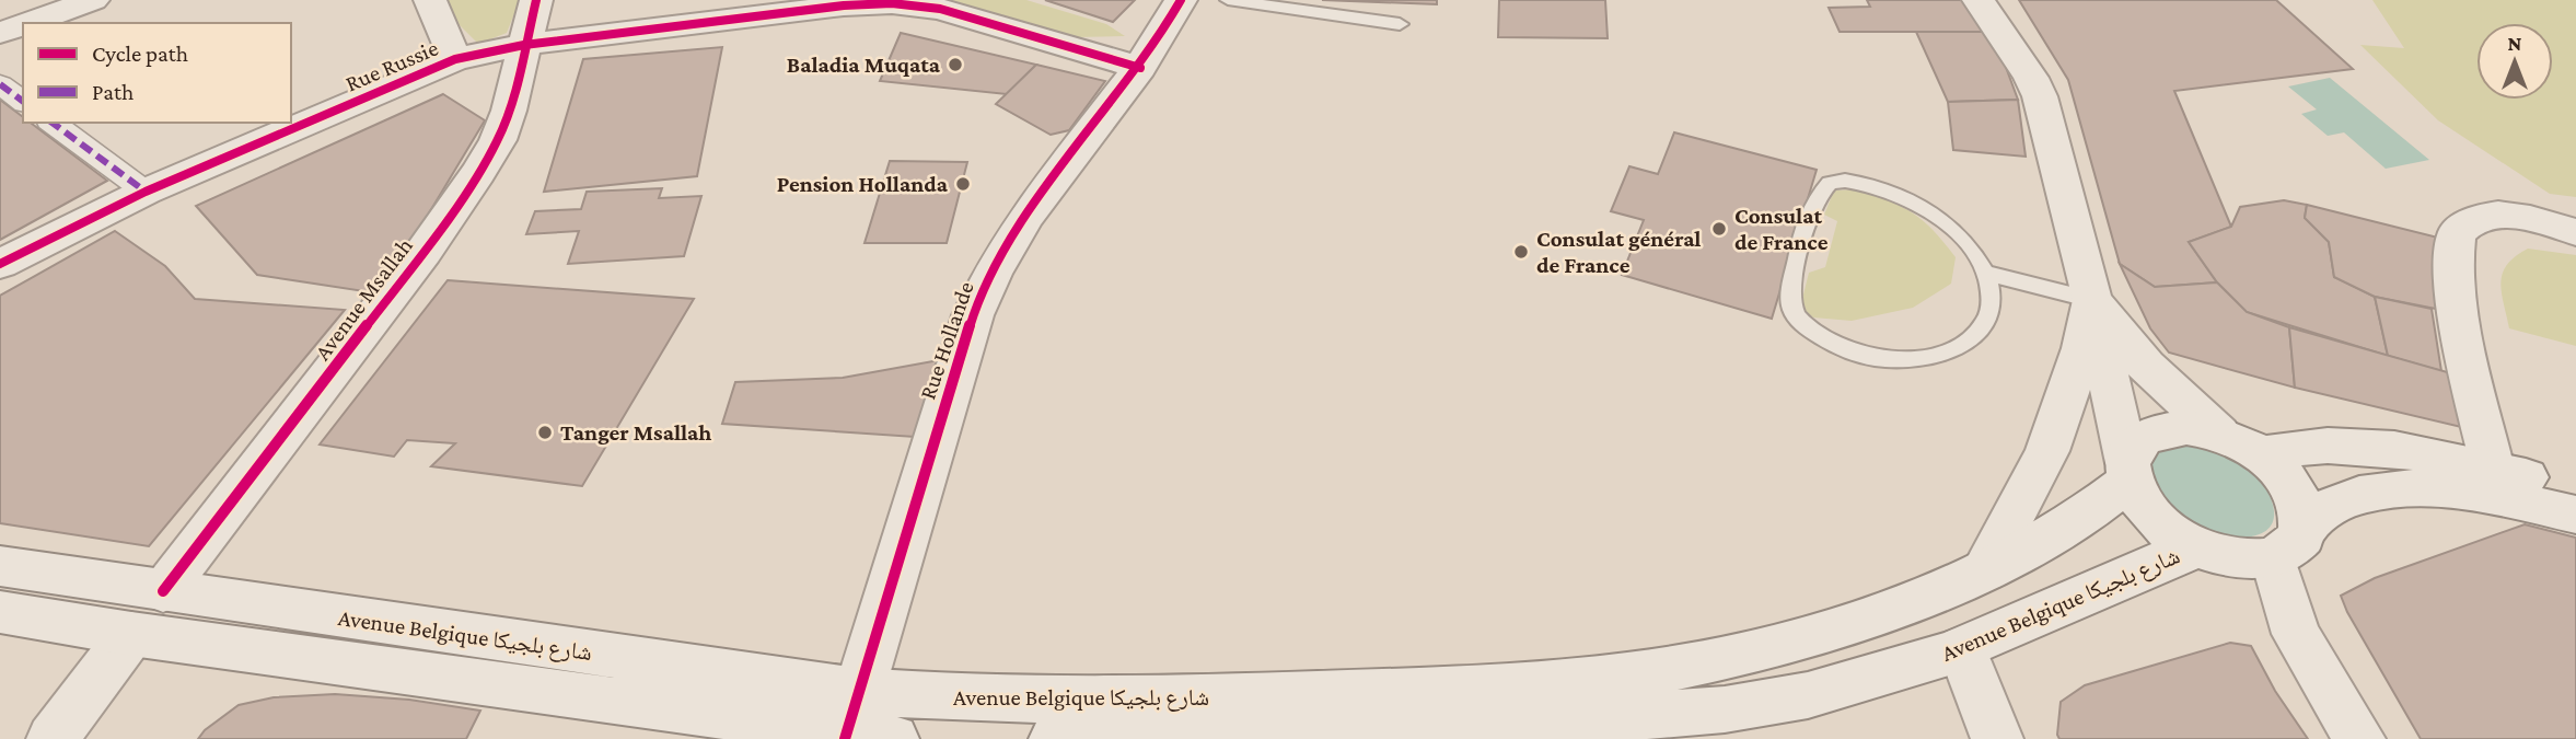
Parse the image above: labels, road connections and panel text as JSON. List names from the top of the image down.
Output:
{
  "streets": {
    "street": [
      "Rue Russie",
      "Avenue Msallah",
      "Rue Hollande",
      "Avenue Belgique شارع بلجيكا"
    ]
  },
  "crossings": [
    ["Rue Russie", "Avenue Msallah"],
    ["Rue Russie", "Rue Hollande"],
    ["Avenue Msallah", "Avenue Belgique شارع بلجيكا"],
    ["Rue Hollande", "Avenue Belgique شارع بلجيكا"]
  ],
  "places": [
    "Baladia Muqata",
    "Pension Hollanda",
    "Consulat de France",
    "Consulat général de France",
    "Tanger Msallah"
  ],
  "legend": ["Cycle path", "Path"],
  "north": "top"
}
